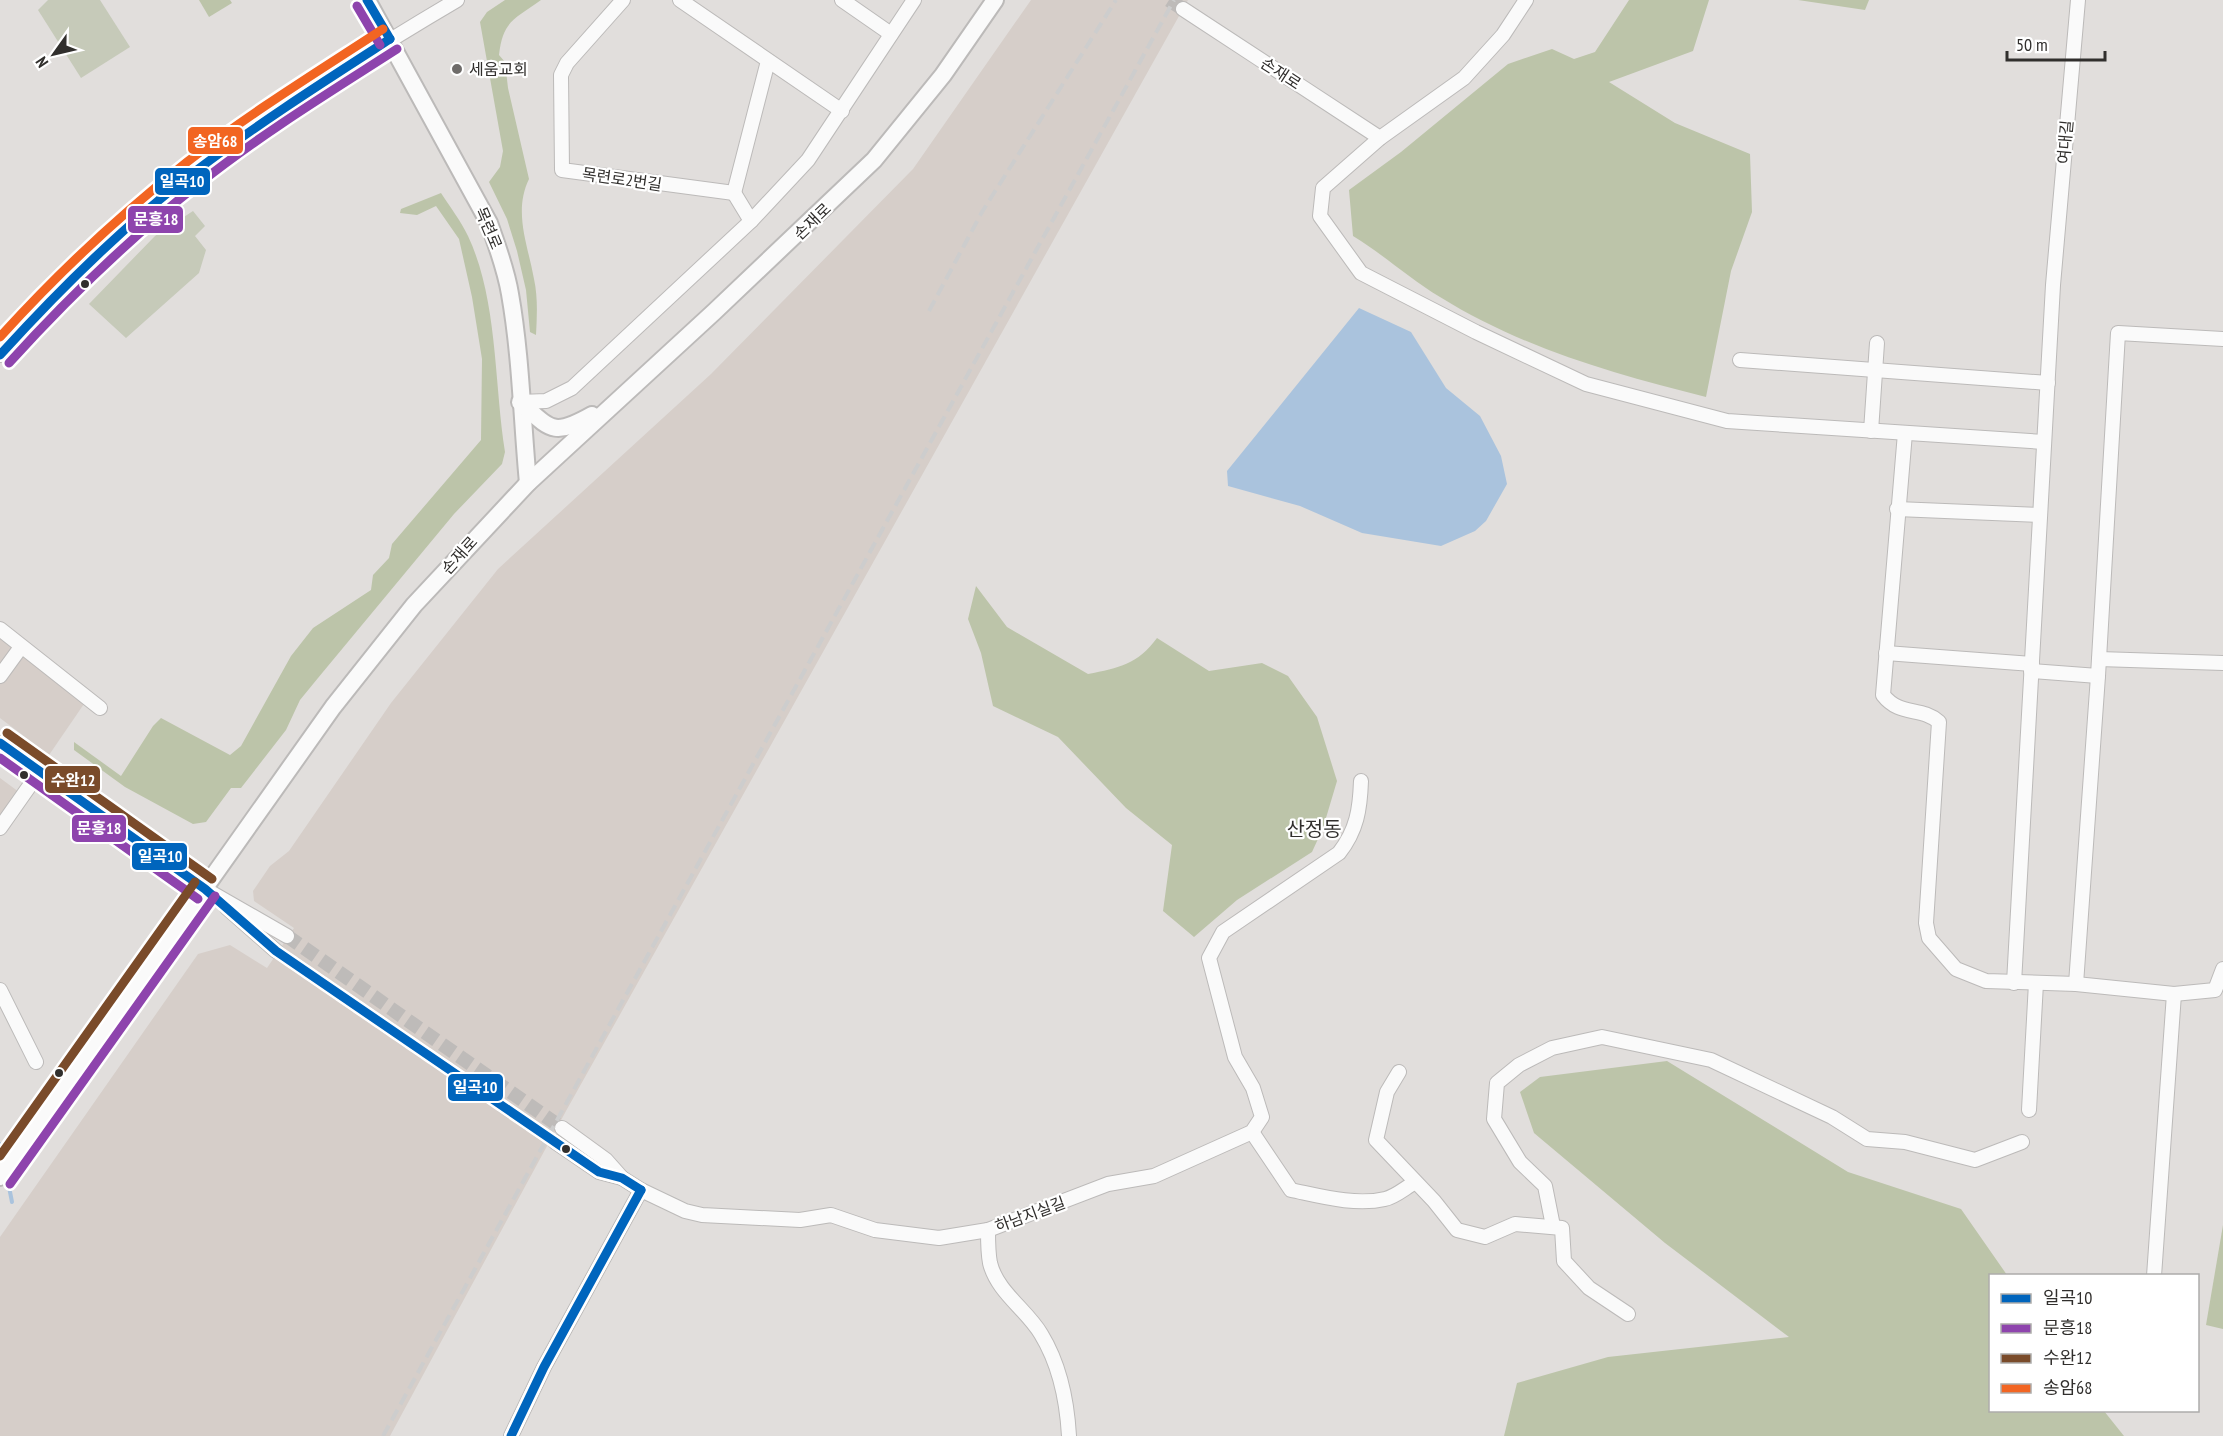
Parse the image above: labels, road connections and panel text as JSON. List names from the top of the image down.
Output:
{
  "streets": {
    "main road": ["손재로", "목련로"],
    "street": ["여대길", "목련로2번길", "하남지실길"]
  },
  "crossings": [
    ["손재로", "목련로"]
  ],
  "districts": ["산정동"],
  "places": ["세움교회"],
  "lines": [
    "transit line 일곡10",
    "transit line 문흥18",
    "transit line 송암68",
    "transit line 수완12"
  ],
  "legend": [
    "일곡10",
    "문흥18",
    "수완12",
    "송암68"
  ],
  "scale_bar": "50 m",
  "north": "bottom left"
}
